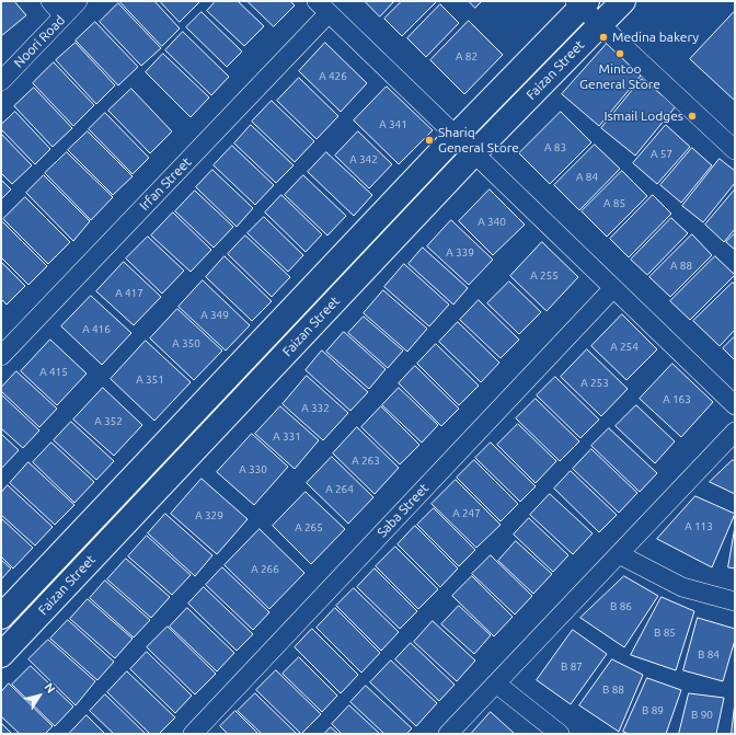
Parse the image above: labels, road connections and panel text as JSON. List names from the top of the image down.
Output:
{
  "streets": {
    "street": [
      "Noori Road",
      "Faizan Street",
      "Irfan Street",
      "Saba Street"
    ]
  },
  "places": [
    "Medina bakery",
    "Mintoo General Store",
    "Ismail Lodges",
    "Shariq General Store"
  ],
  "house_numbers": [
    "A 82",
    "A 426",
    "A 341",
    "A 83",
    "A 57",
    "A 342",
    "A 84",
    "A 85",
    "A 340",
    "A 339",
    "A 88",
    "A 255",
    "A 417",
    "A 349",
    "A 416",
    "A 350",
    "A 254",
    "A 415",
    "A 351",
    "A 253",
    "A 163",
    "A 332",
    "A 352",
    "A 331",
    "A 263",
    "A 330",
    "A 264",
    "A 247",
    "A 329",
    "A 113",
    "A 265",
    "A 266",
    "B 86",
    "B 85",
    "B 84",
    "B 87",
    "B 88",
    "B 89",
    "B 90"
  ],
  "north": "top right"
}
